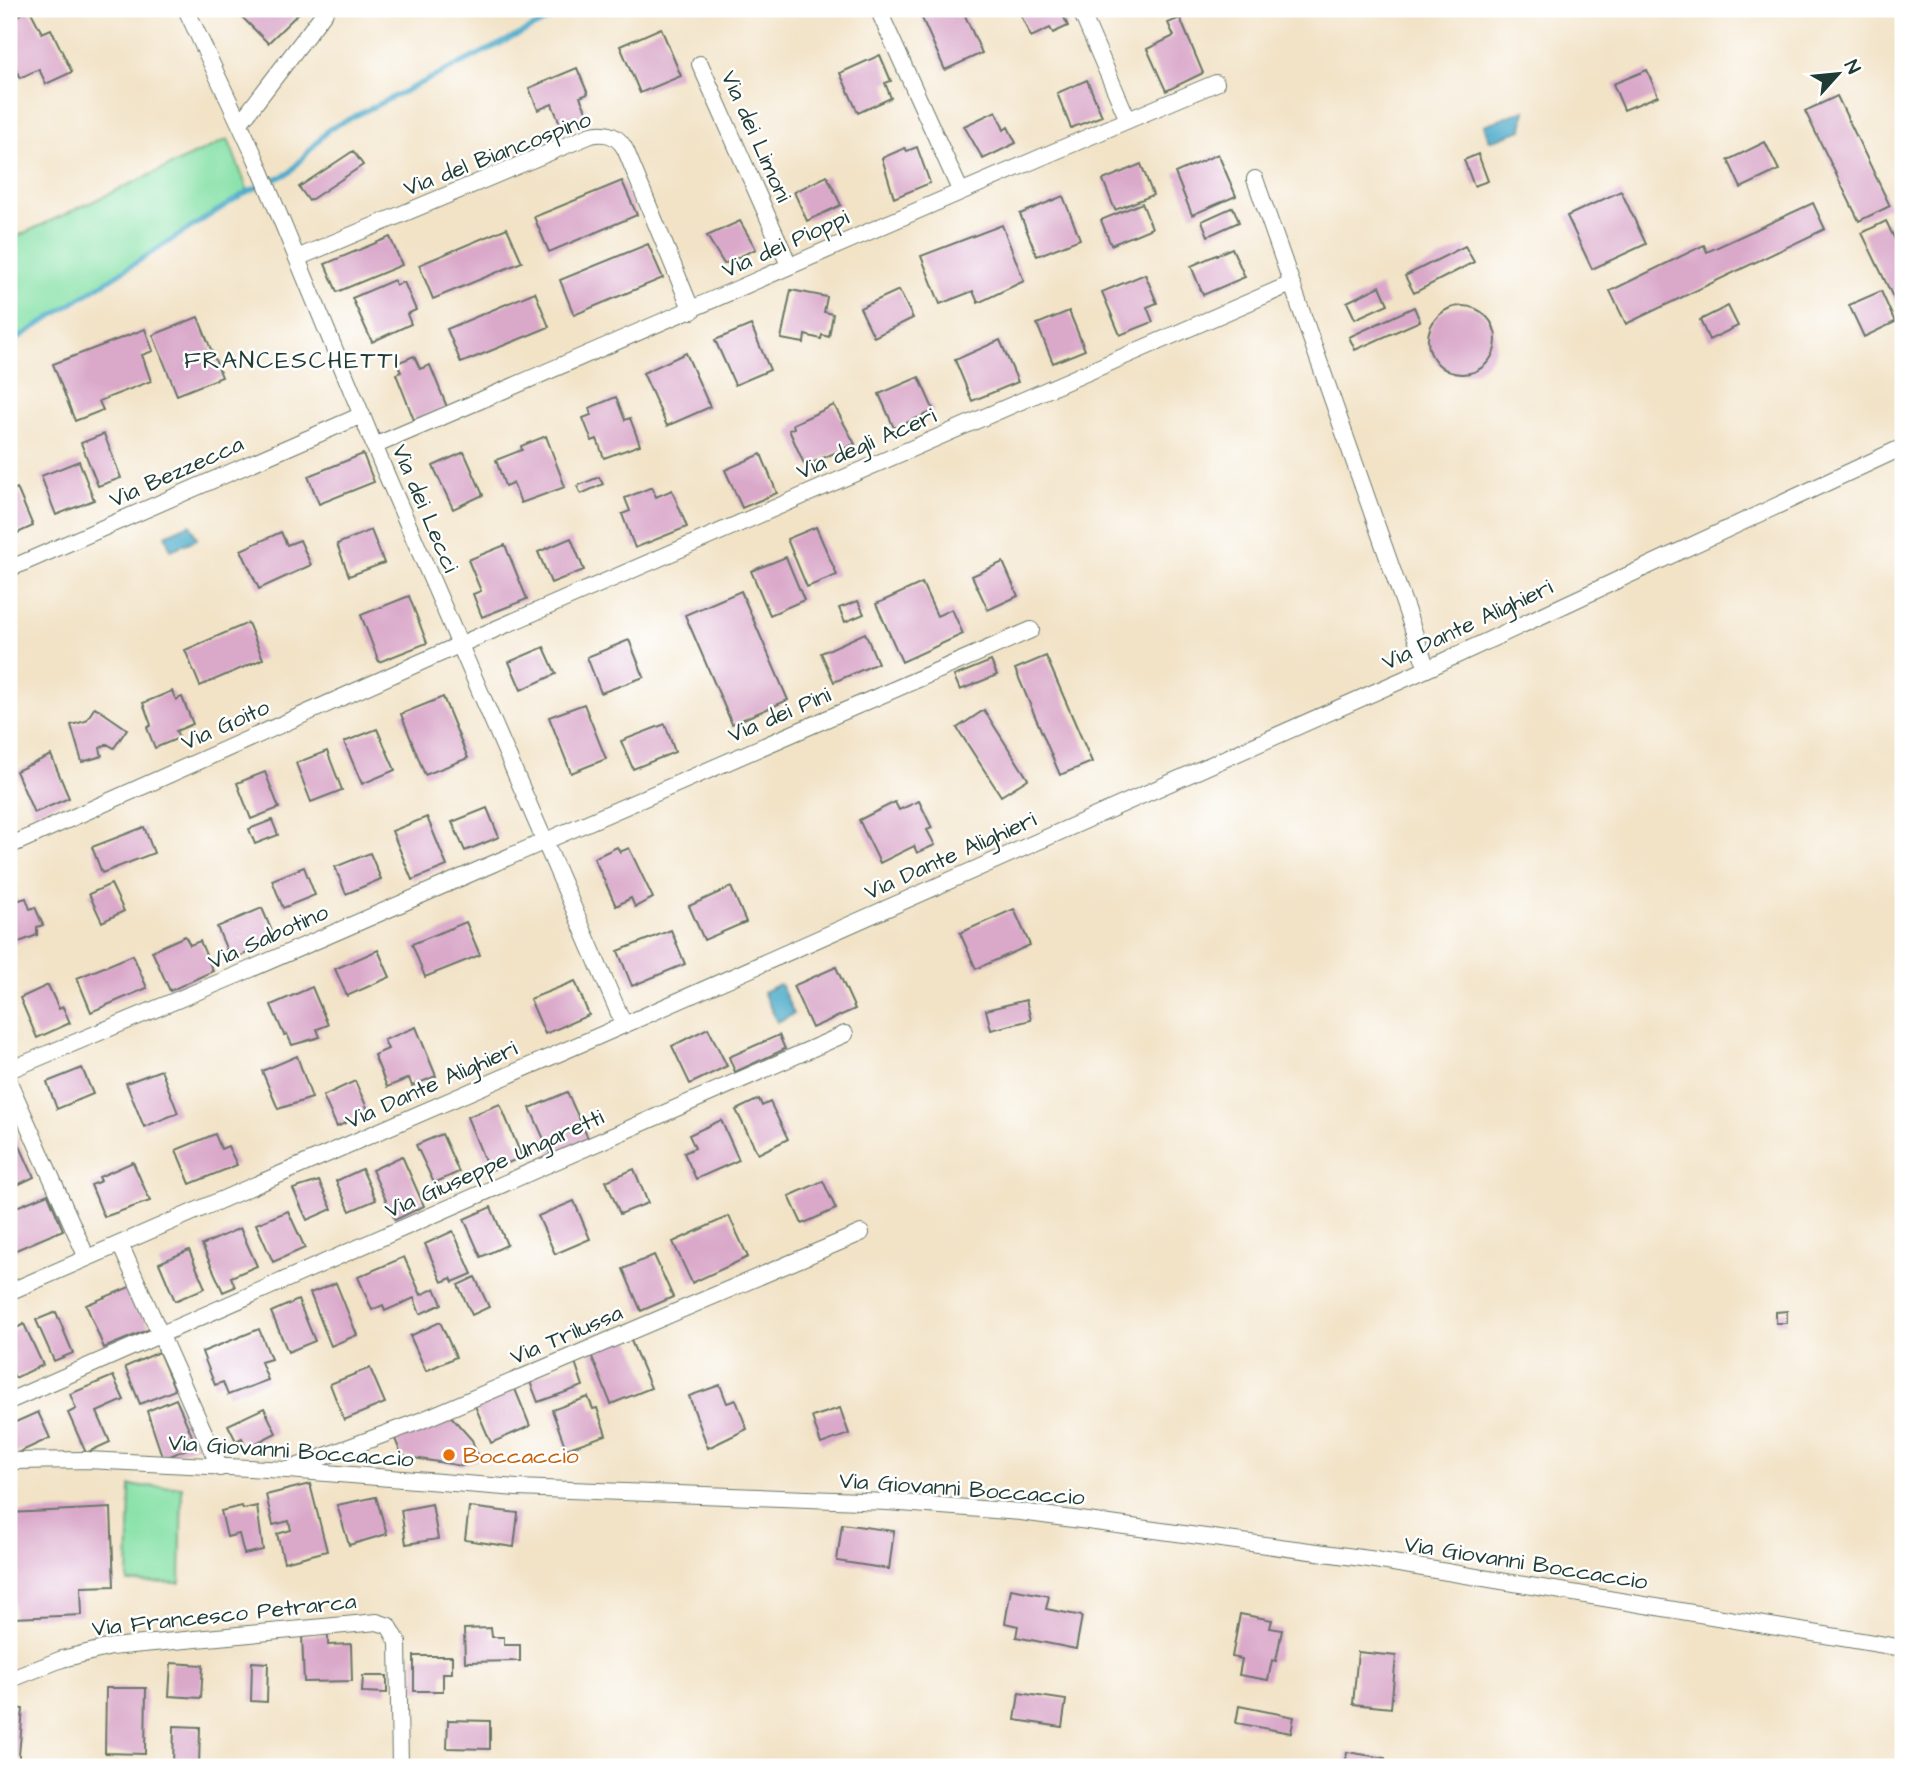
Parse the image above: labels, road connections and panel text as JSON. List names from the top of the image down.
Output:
{
  "streets": {
    "street": [
      "Via dei Limoni",
      "Via del Biancospino",
      "Via dei Pioppi",
      "Via degli Aceri",
      "Via Bezzecca",
      "Via dei Lecci",
      "Via Dante Alighieri",
      "Via dei Pini",
      "Via Goito",
      "Via Sabotino",
      "Via Giuseppe Ungaretti",
      "Via Trilussa",
      "Via Giovanni Boccaccio",
      "Via Francesco Petrarca"
    ]
  },
  "crossings": [
    ["Via dei Limoni", "Via dei Pioppi"],
    ["Via del Biancospino", "Via dei Pioppi"],
    ["Via del Biancospino", "Via dei Lecci"],
    ["Via dei Pioppi", "Via dei Lecci"],
    ["Via degli Aceri", "Via dei Lecci"],
    ["Via degli Aceri", "Via Goito"],
    ["Via Bezzecca", "Via dei Lecci"],
    ["Via dei Lecci", "Via Dante Alighieri"],
    ["Via dei Lecci", "Via dei Pini"],
    ["Via dei Lecci", "Via Goito"],
    ["Via dei Lecci", "Via Sabotino"],
    ["Via dei Pini", "Via Sabotino"],
    ["Via Trilussa", "Via Giovanni Boccaccio"]
  ],
  "districts": ["FRANCESCHETTI"],
  "places": ["Boccaccio"],
  "north": "top right"
}
